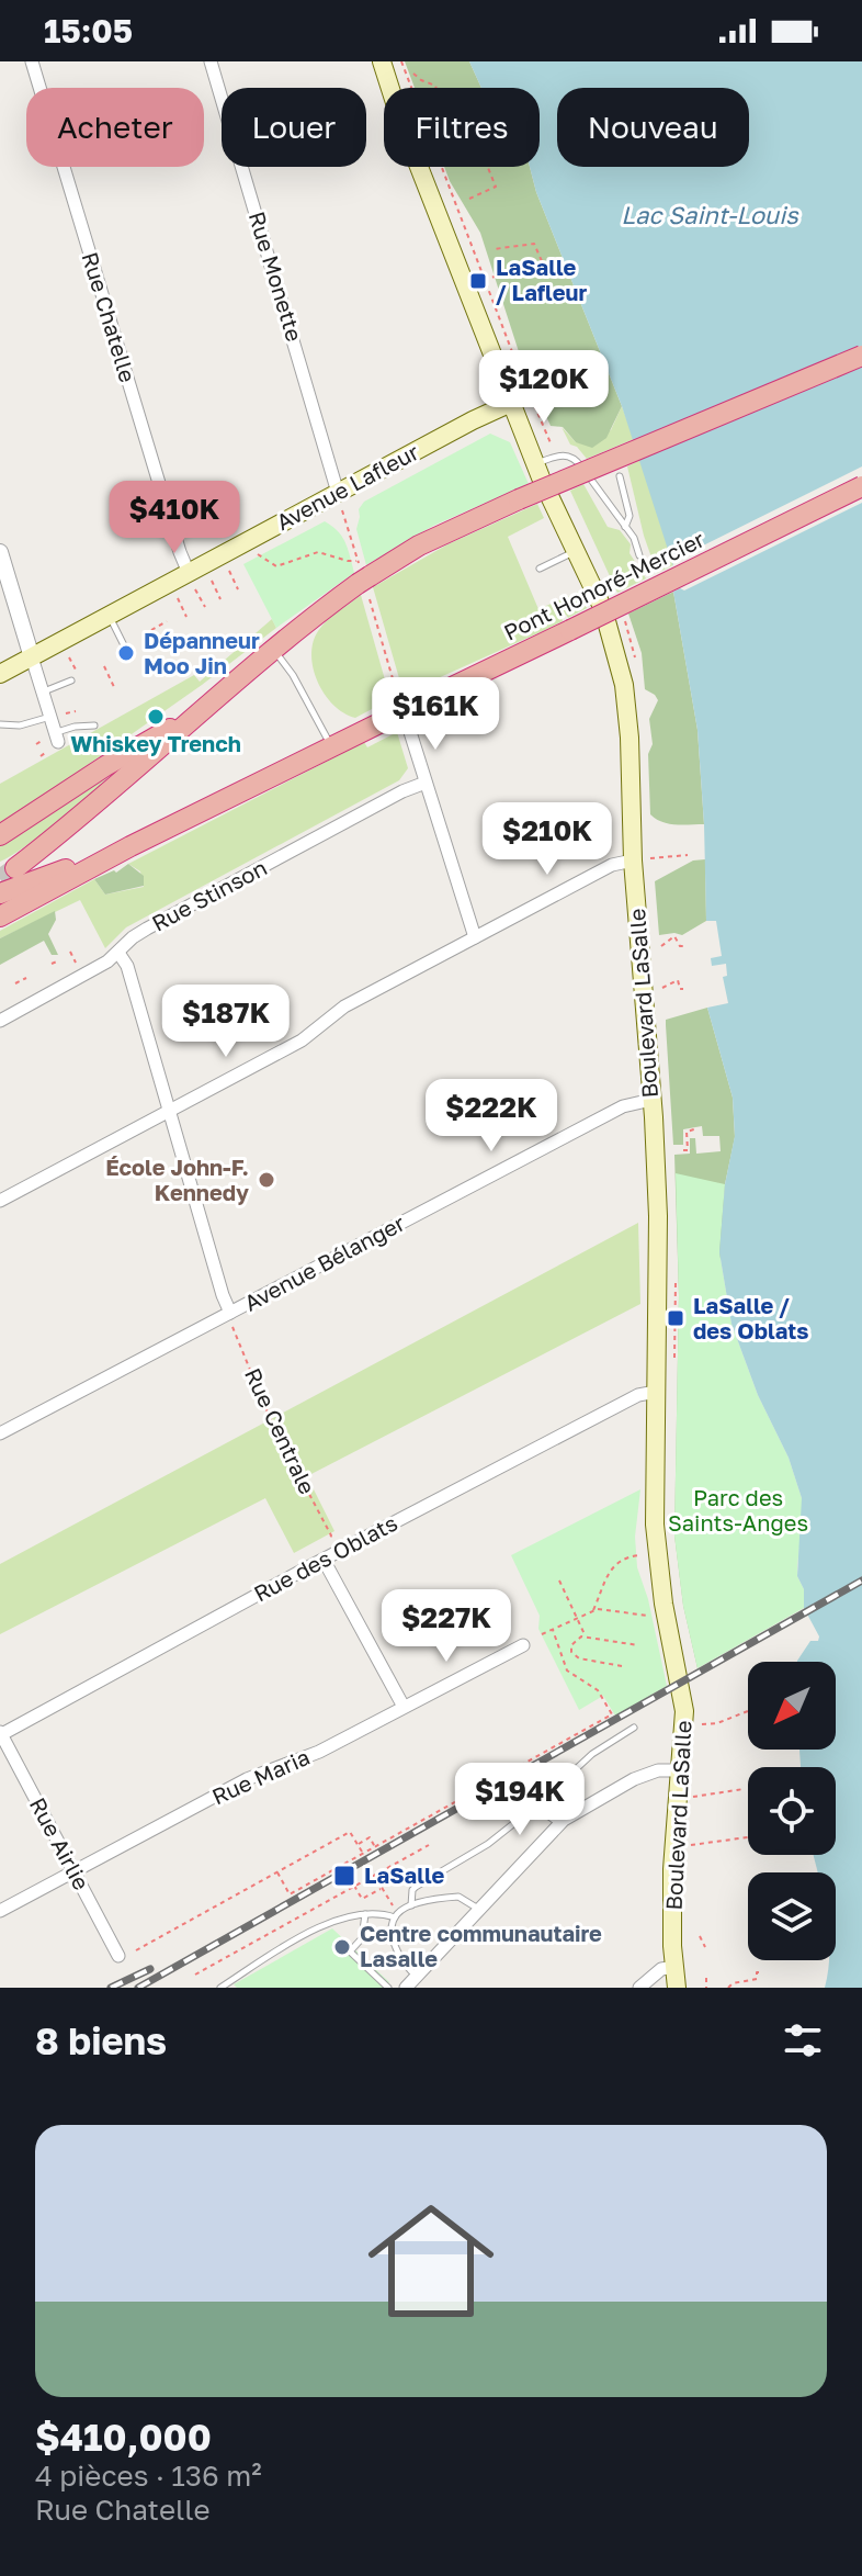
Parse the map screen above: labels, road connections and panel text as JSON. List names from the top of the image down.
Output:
{
  "streets": {
    "highway": ["Pont Honoré-Mercier"],
    "main road": ["Avenue Lafleur", "Boulevard LaSalle"],
    "street": [
      "Rue Monette",
      "Rue Chatelle",
      "Rue Stinson",
      "Avenue Bélanger",
      "Rue des Oblats",
      "Rue Maria",
      "Rue Airlie"
    ],
    "path": ["Rue Centrale"]
  },
  "crossings": [
    ["Rue Monette", "Avenue Lafleur"],
    ["Rue Chatelle", "Avenue Lafleur"],
    ["Avenue Lafleur", "Boulevard LaSalle"],
    ["Boulevard LaSalle", "Avenue Bélanger"],
    ["Boulevard LaSalle", "Rue des Oblats"],
    ["Avenue Bélanger", "Rue Centrale"],
    ["Rue des Oblats", "Rue Airlie"],
    ["Rue Maria", "Rue Airlie"]
  ],
  "water": ["Lac Saint-Louis"],
  "parks": ["Parc des Saints-Anges"],
  "places": {
    "transit": ["LaSalle / Lafleur", "LaSalle / des Oblats", "LaSalle"],
    "other": [
      "Dépanneur Moo Jin",
      "Whiskey Trench",
      "École John-F. Kennedy",
      "Centre communautaire Lasalle"
    ]
  },
  "north": "bottom left",
  "page": {
    "status": "15:05",
    "chip": [
      "Acheter",
      "Louer",
      "Filtres",
      "Nouveau"
    ],
    "price": [
      "$120K",
      "$410K",
      "$161K",
      "$210K",
      "$187K",
      "$222K",
      "$227K",
      "$194K"
    ],
    "heading": "8 biens",
    "list": [
      {
        "name": "$410,000",
        "note": "4 pièces · 136 m² · Rue Chatelle"
      }
    ]
  }
}
